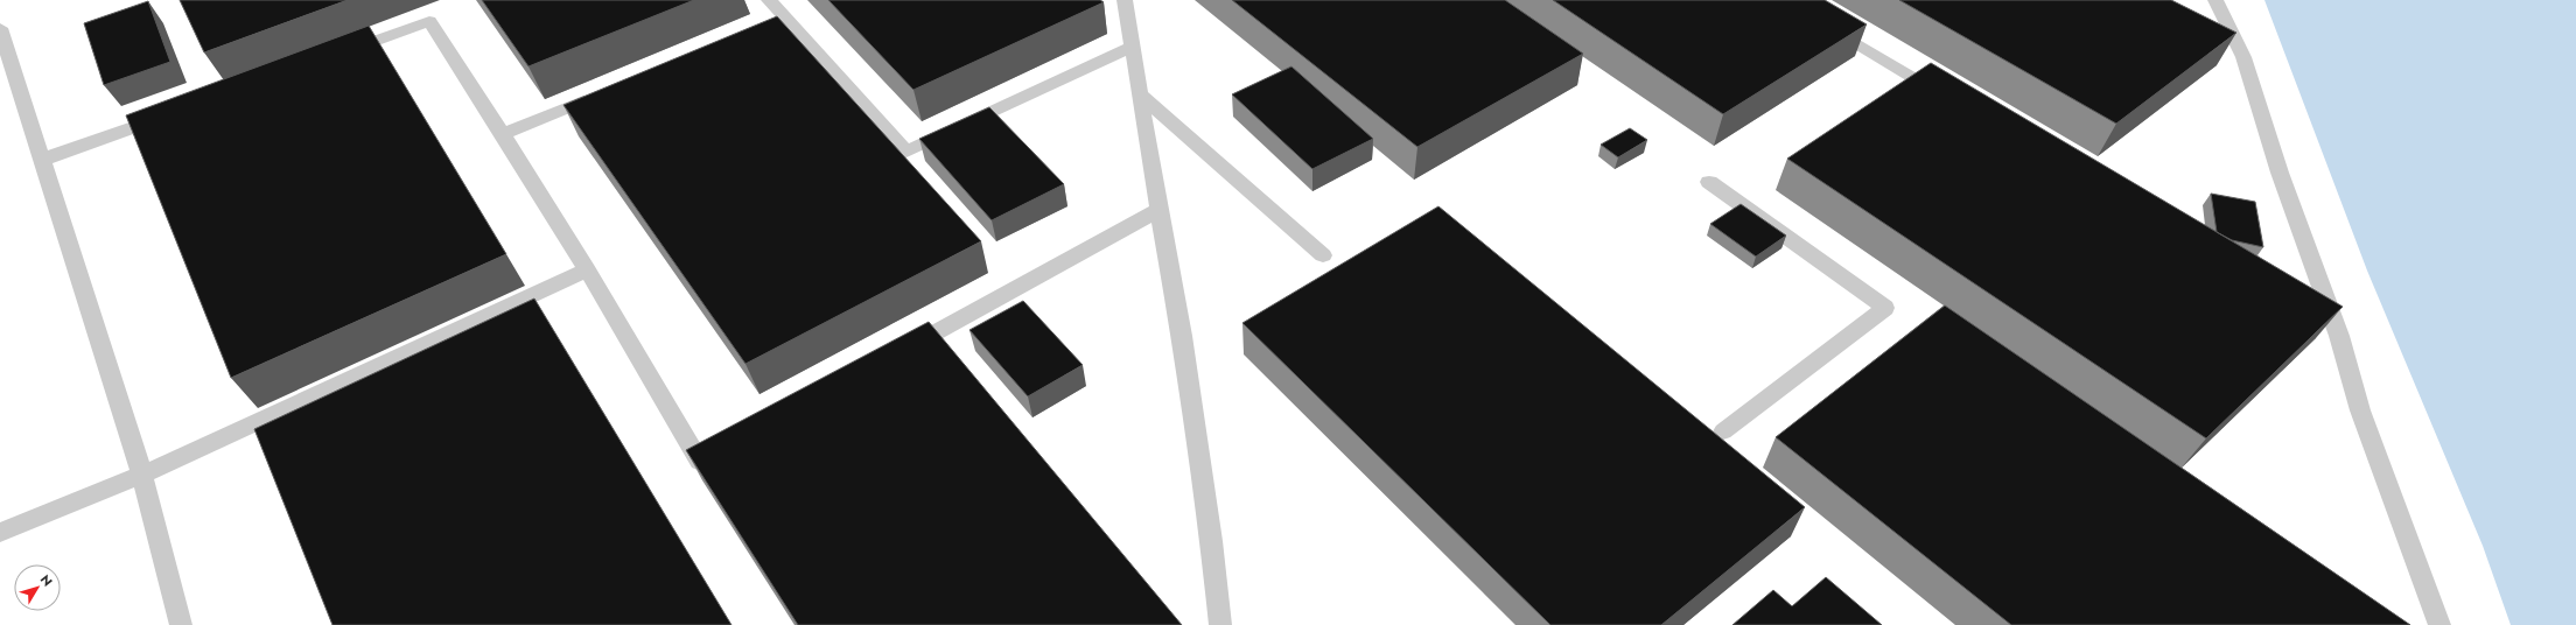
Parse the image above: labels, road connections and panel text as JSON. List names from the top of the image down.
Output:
{
  "north": "top right"
}
